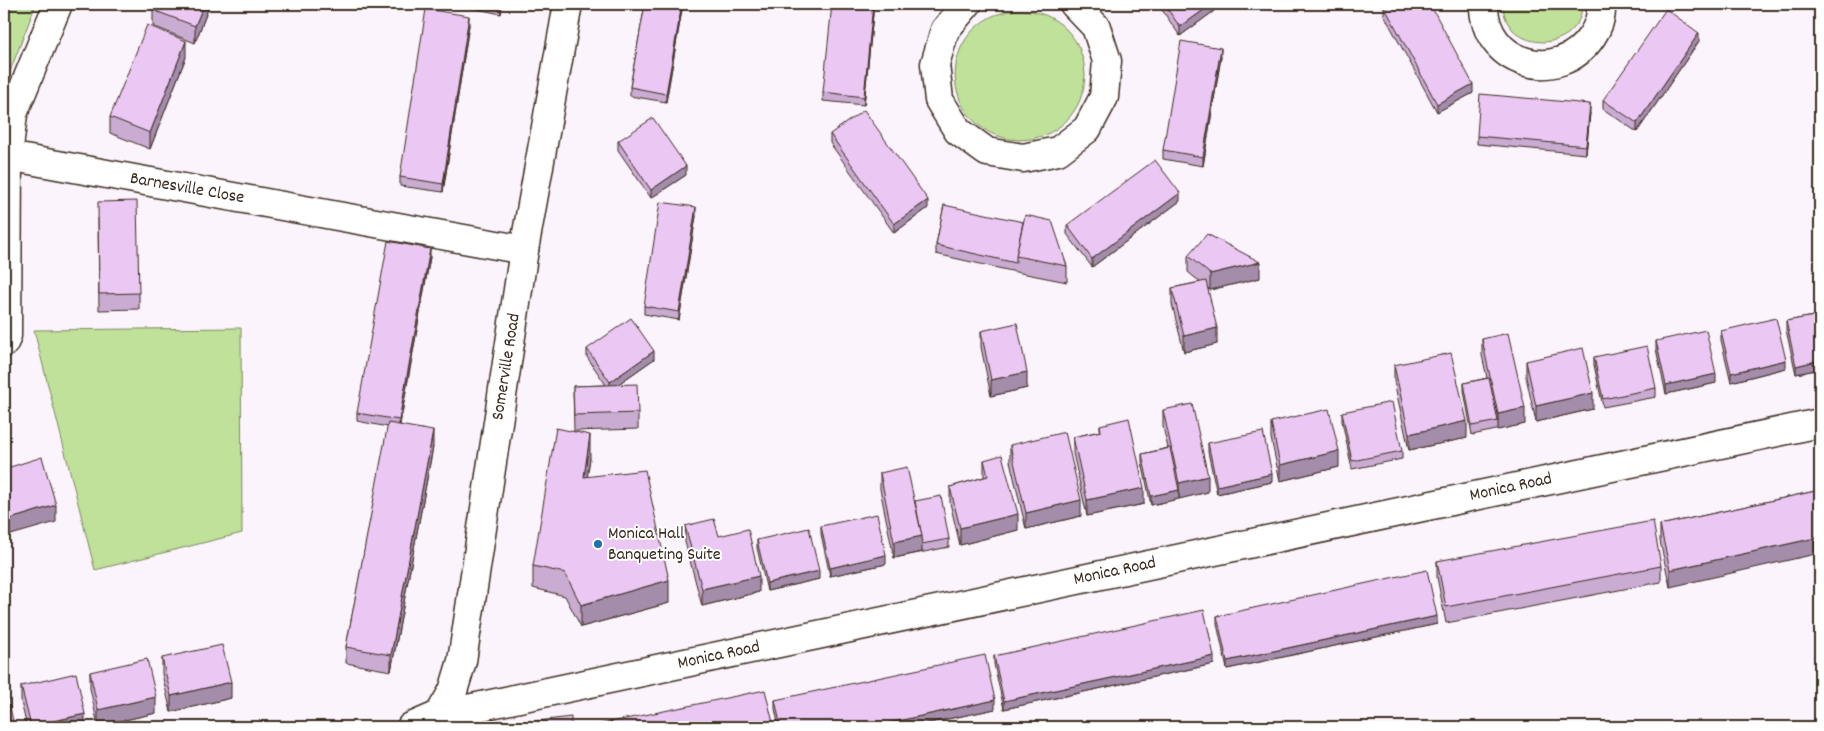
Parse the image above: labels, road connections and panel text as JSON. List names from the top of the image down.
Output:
{
  "streets": {
    "street": ["Barnesville Close", "Somerville Road", "Monica Road"]
  },
  "crossings": [
    ["Barnesville Close", "Somerville Road"],
    ["Somerville Road", "Monica Road"]
  ],
  "places": ["Monica Hall Banqueting Suite"]
}
